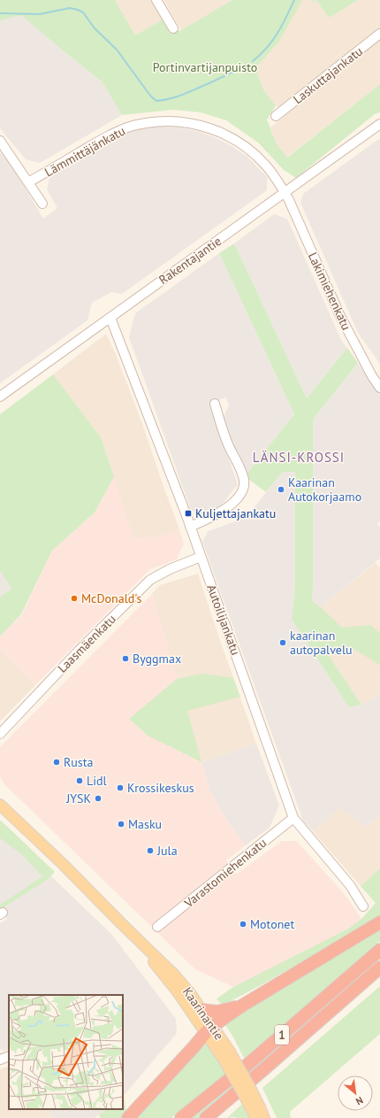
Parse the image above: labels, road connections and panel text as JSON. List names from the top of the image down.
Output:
{
  "streets": {
    "highway": ["1"],
    "main road": ["Kaarinantie"],
    "street": [
      "Laskuttajankatu",
      "Lämmittäjänkatu",
      "Rakentajantie",
      "Lakimiehenkatu",
      "Autoilijankatu",
      "Laasmäenkatu",
      "Varastomiehenkatu"
    ]
  },
  "crossings": [
    ["Lämmittäjänkatu", "Rakentajantie"],
    ["Lämmittäjänkatu", "Lakimiehenkatu"],
    ["Rakentajantie", "Lakimiehenkatu"],
    ["Rakentajantie", "Autoilijankatu"],
    ["Autoilijankatu", "Laasmäenkatu"],
    ["Autoilijankatu", "Varastomiehenkatu"]
  ],
  "districts": ["LÄNSI-KROSSI"],
  "parks": ["Portinvartijanpuisto"],
  "places": {
    "other": [
      "Kaarinan Autokorjaamo",
      "McDonald's",
      "kaarinan autopalvelu",
      "Byggmax",
      "Rusta",
      "Lidl",
      "Krossikeskus",
      "JYSK",
      "Masku",
      "Jula",
      "Motonet"
    ],
    "transit": ["Kuljettajankatu"]
  },
  "north": "bottom right"
}
